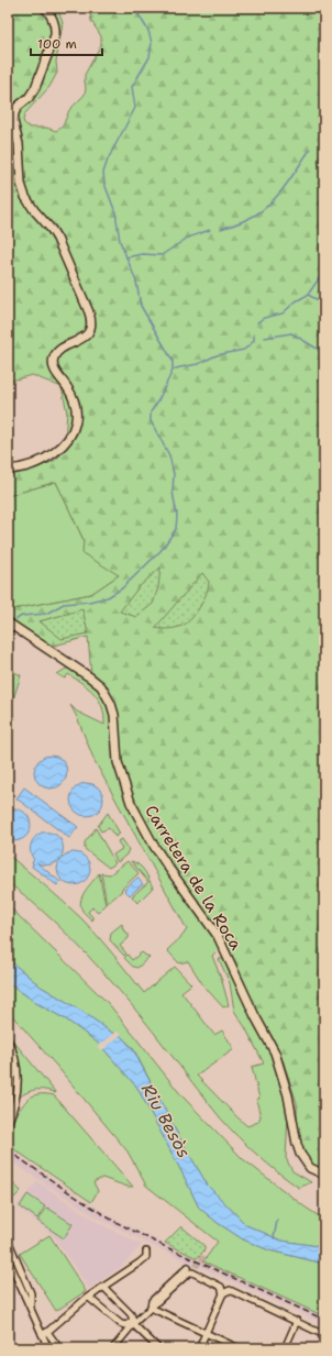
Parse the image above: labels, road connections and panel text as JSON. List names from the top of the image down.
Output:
{
  "streets": {
    "street": ["Carretera de la Roca"]
  },
  "water": ["Riu Besòs"],
  "scale_bar": "100 m"
}
